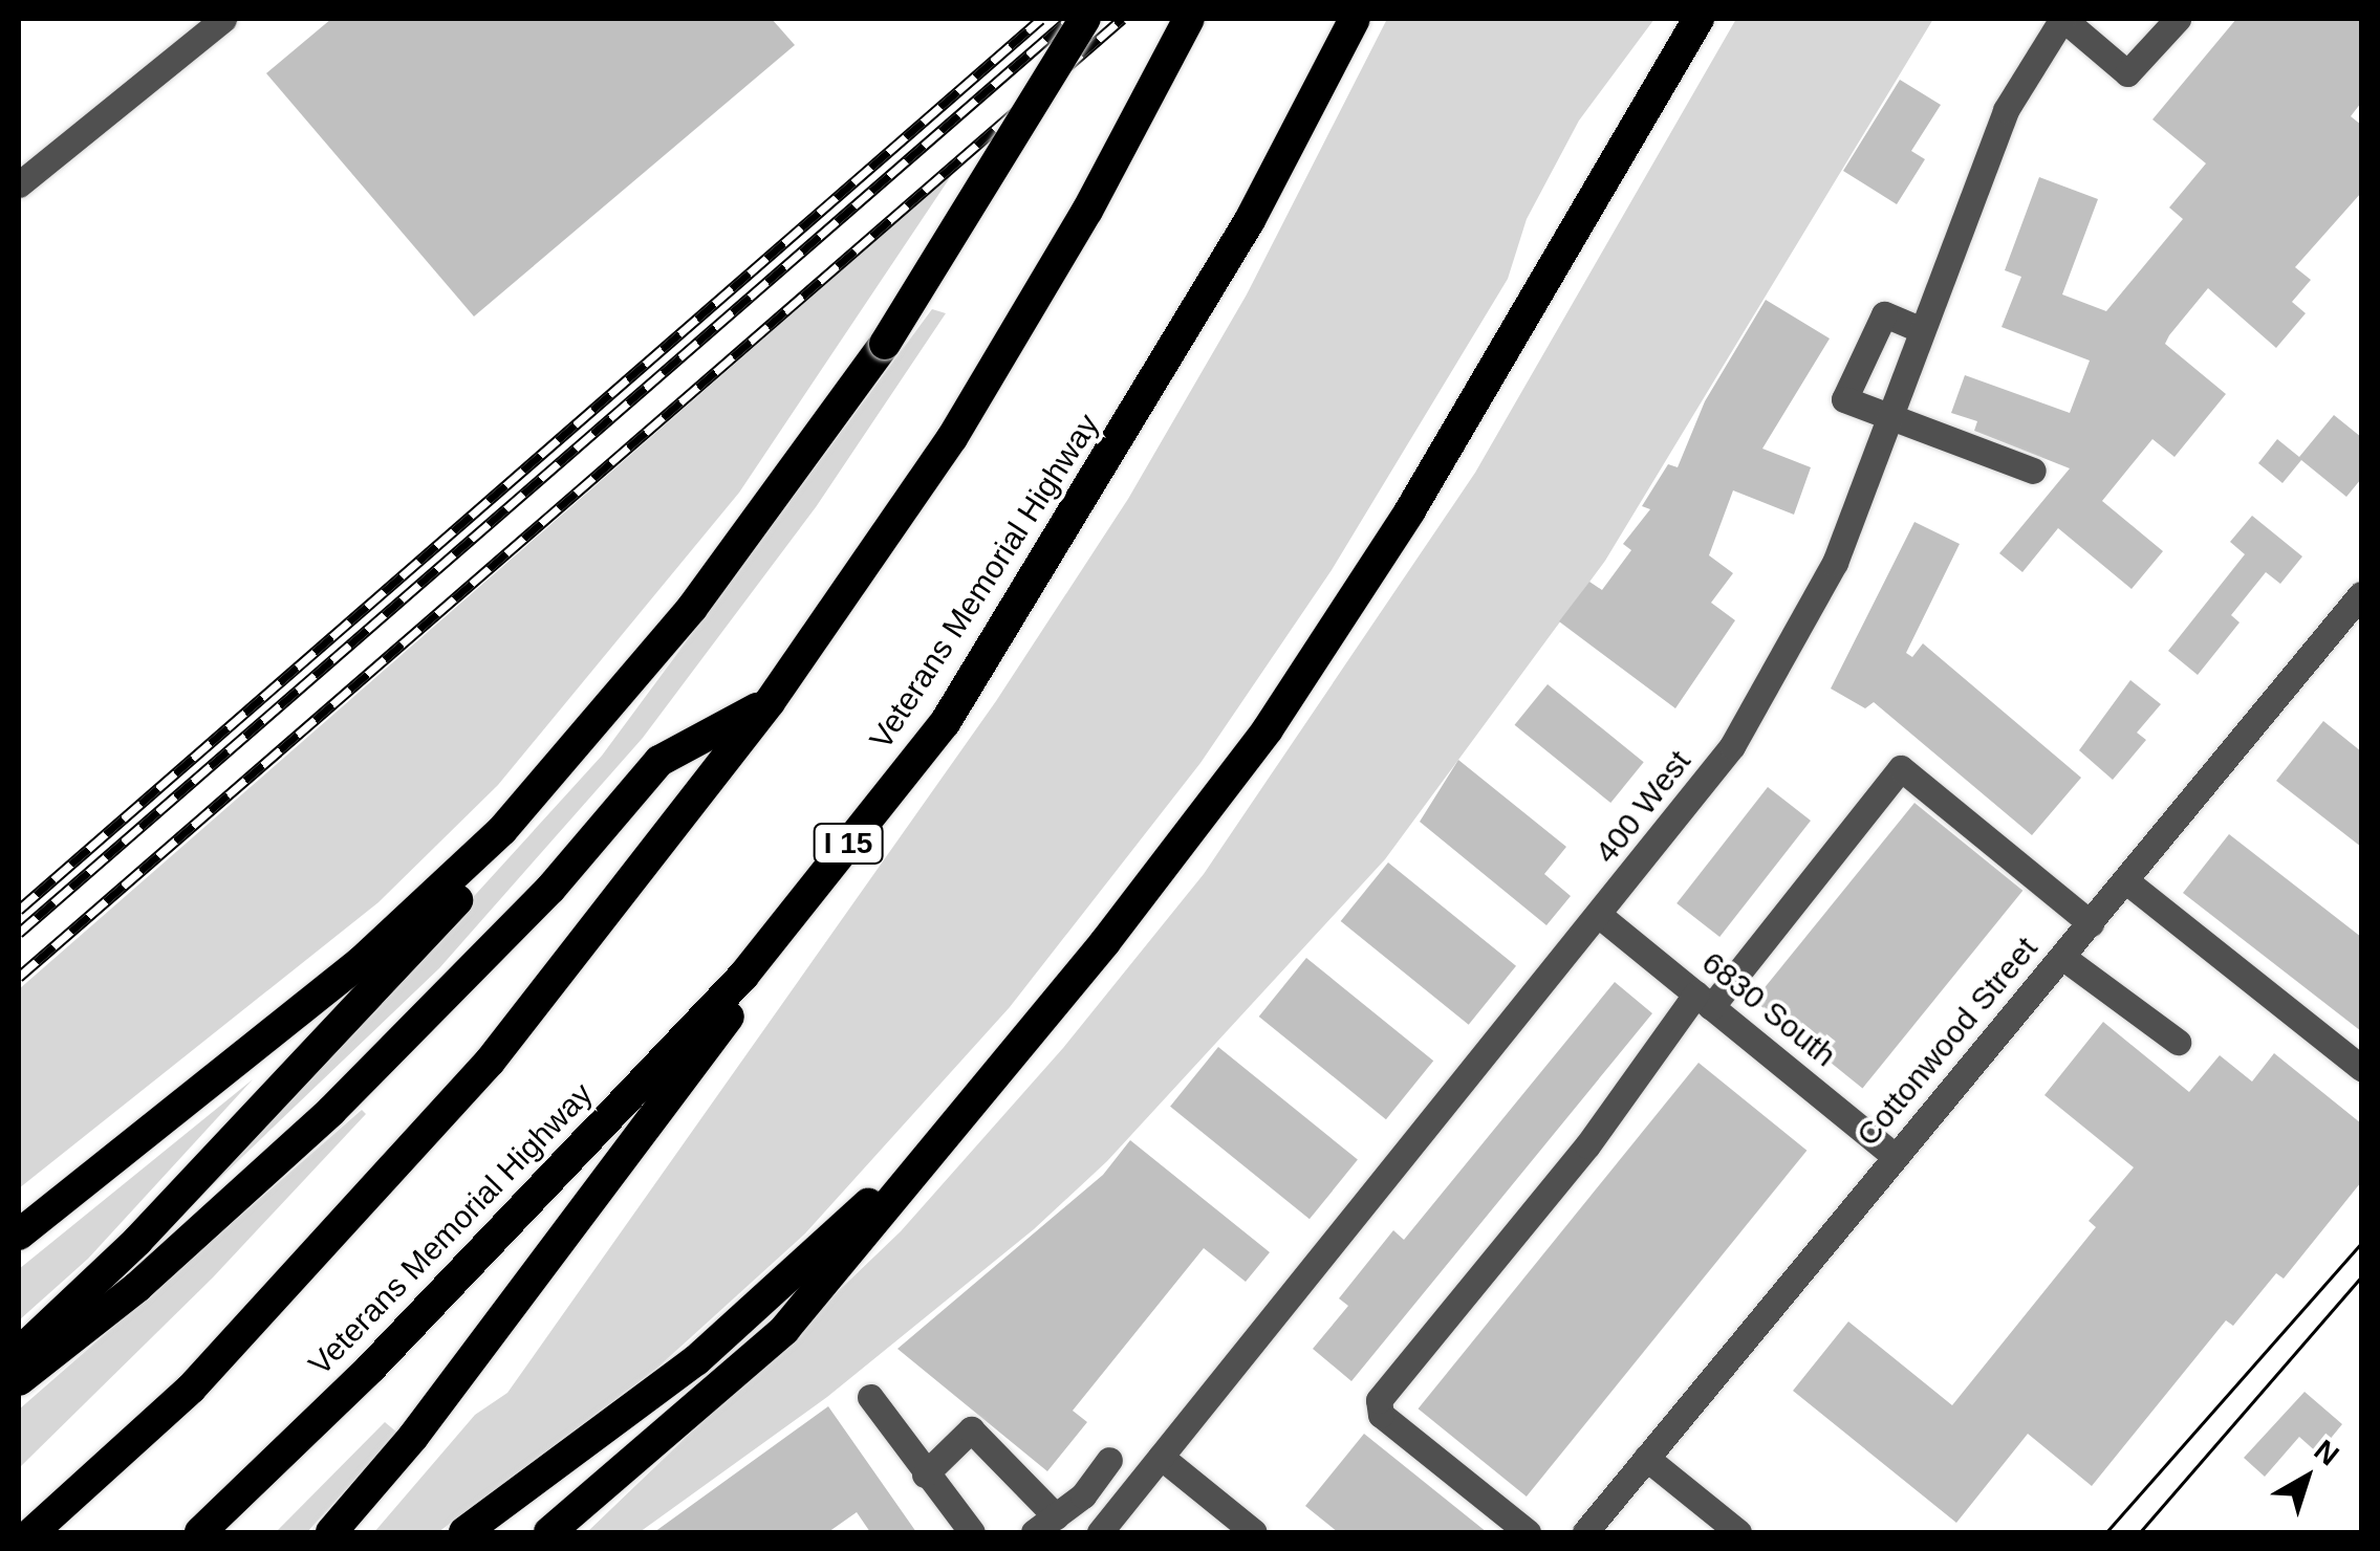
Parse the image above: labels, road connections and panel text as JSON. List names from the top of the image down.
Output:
{
  "streets": {
    "highway": ["Veterans Memorial Highway", "I 15"],
    "street": ["400 West", "6830 South", "Cottonwood Street"]
  },
  "crossings": [
    ["400 West", "6830 South"],
    ["6830 South", "Cottonwood Street"]
  ],
  "north": "top right"
}
